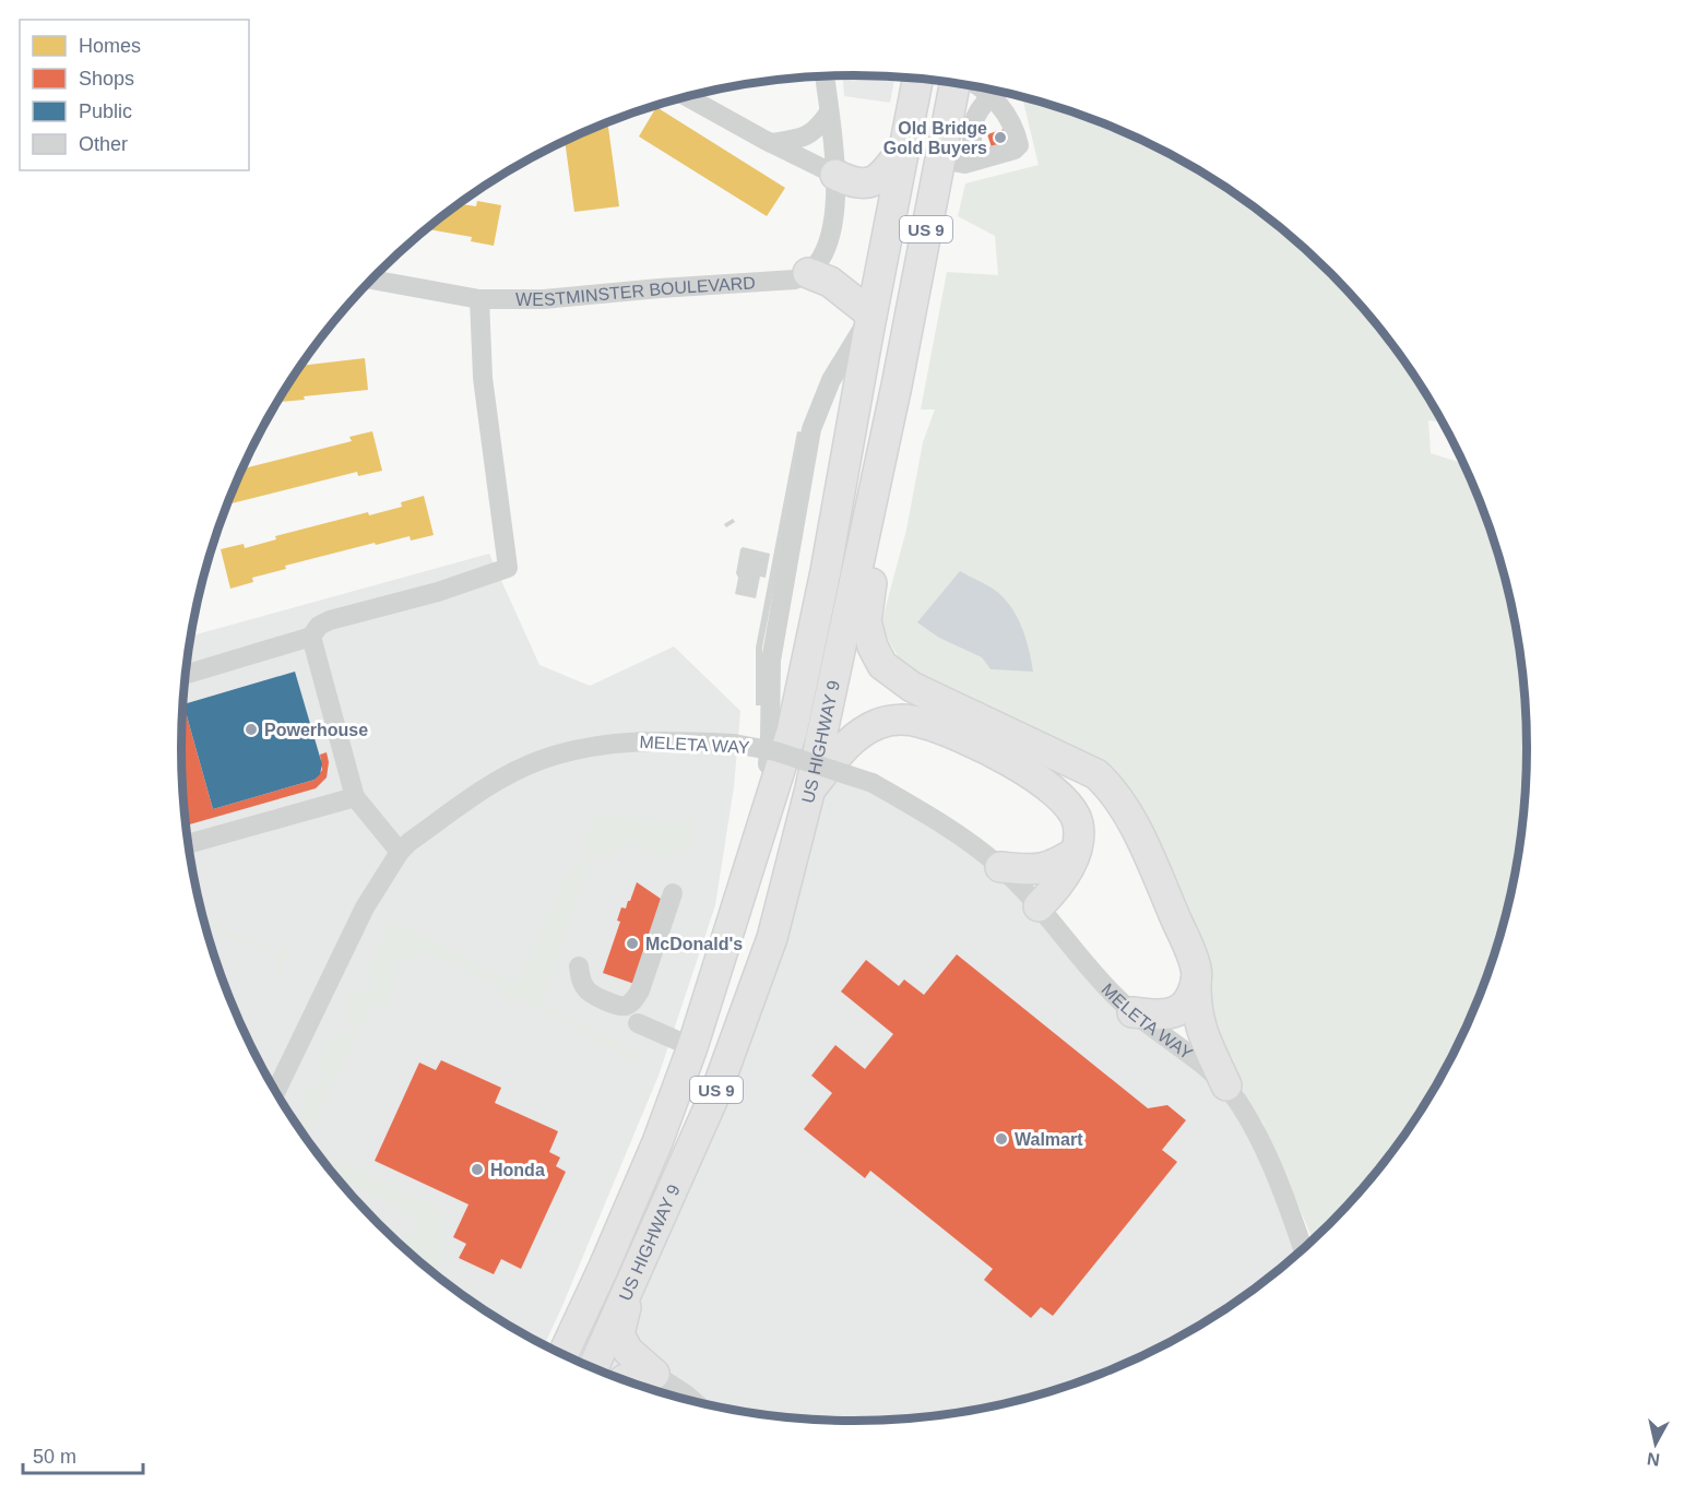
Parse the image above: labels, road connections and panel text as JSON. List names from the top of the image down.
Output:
{
  "streets": {
    "highway": ["US 9", "US HIGHWAY 9"],
    "street": ["WESTMINSTER BOULEVARD", "MELETA WAY"]
  },
  "places": [
    "Old Bridge Gold Buyers",
    "Powerhouse",
    "McDonald's",
    "Walmart",
    "Honda"
  ],
  "legend": [
    "Homes",
    "Shops",
    "Public",
    "Other"
  ],
  "scale_bar": "50 m",
  "north": "bottom"
}
